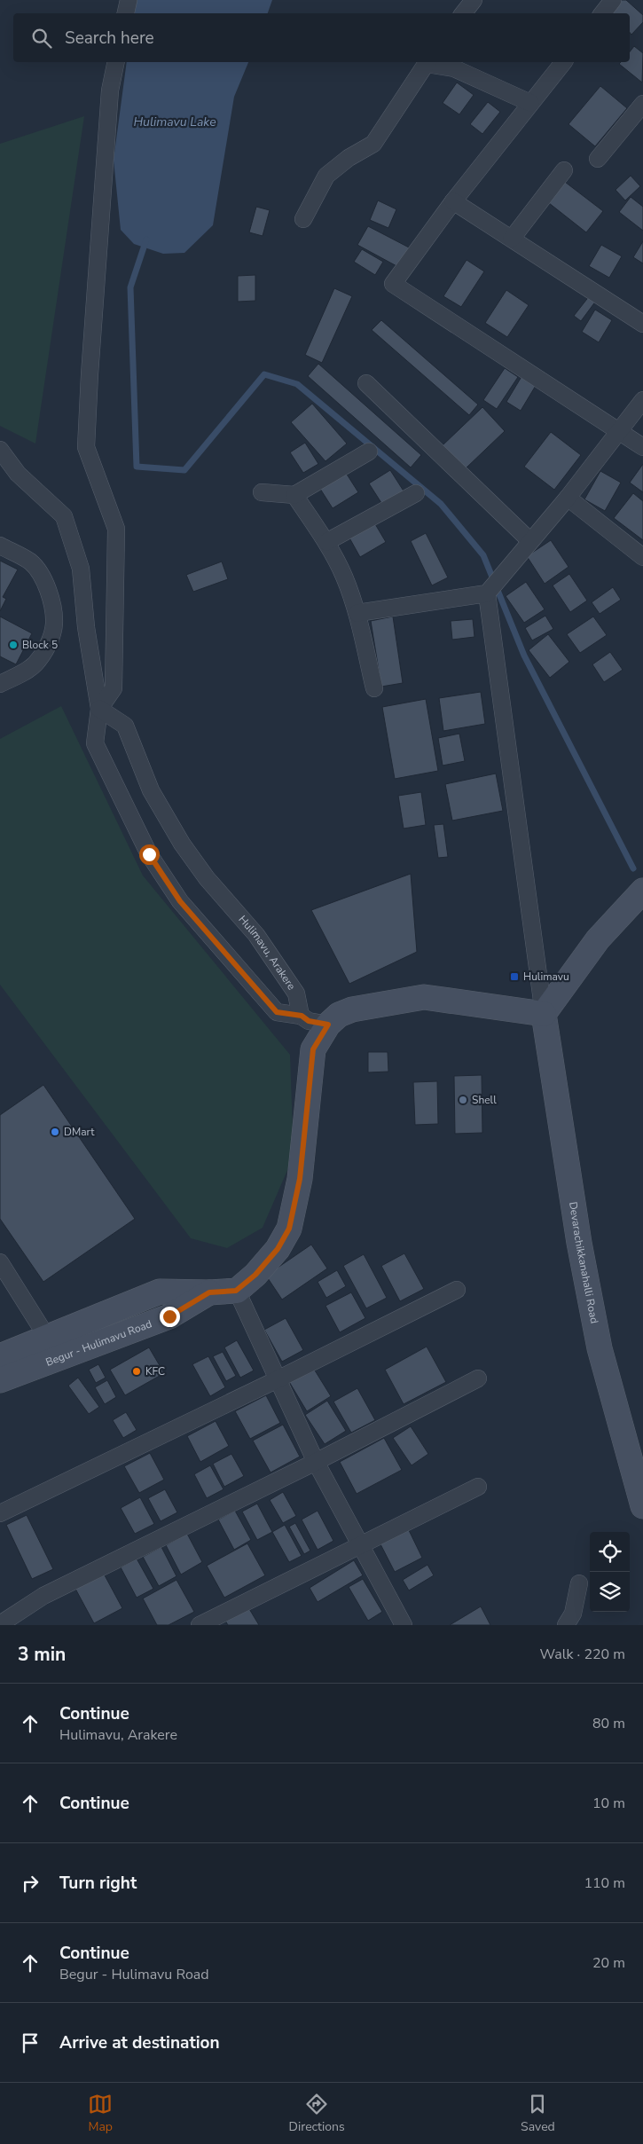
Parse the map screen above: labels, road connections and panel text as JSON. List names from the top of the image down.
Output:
{
  "streets": {
    "main road": ["Devarachikkanahalli Road", "Begur - Hulimavu Road"],
    "street": ["Hulimavu, Arakere"]
  },
  "water": ["Hulimavu Lake"],
  "places": {
    "other": [
      "Block 5",
      "Shell",
      "DMart",
      "KFC"
    ],
    "transit": ["Hulimavu"]
  },
  "page": {
    "search": "Search here",
    "heading": ["3 min", "Walk · 220 m"],
    "list": [
      ["Continue", "Hulimavu, Arakere", "80 m"],
      ["Continue", "10 m"],
      ["Turn right", "110 m"],
      ["Continue", "Begur - Hulimavu Road", "20 m"],
      "Arrive at destination"
    ],
    "nav": ["Map", "Directions", "Saved"]
  }
}
